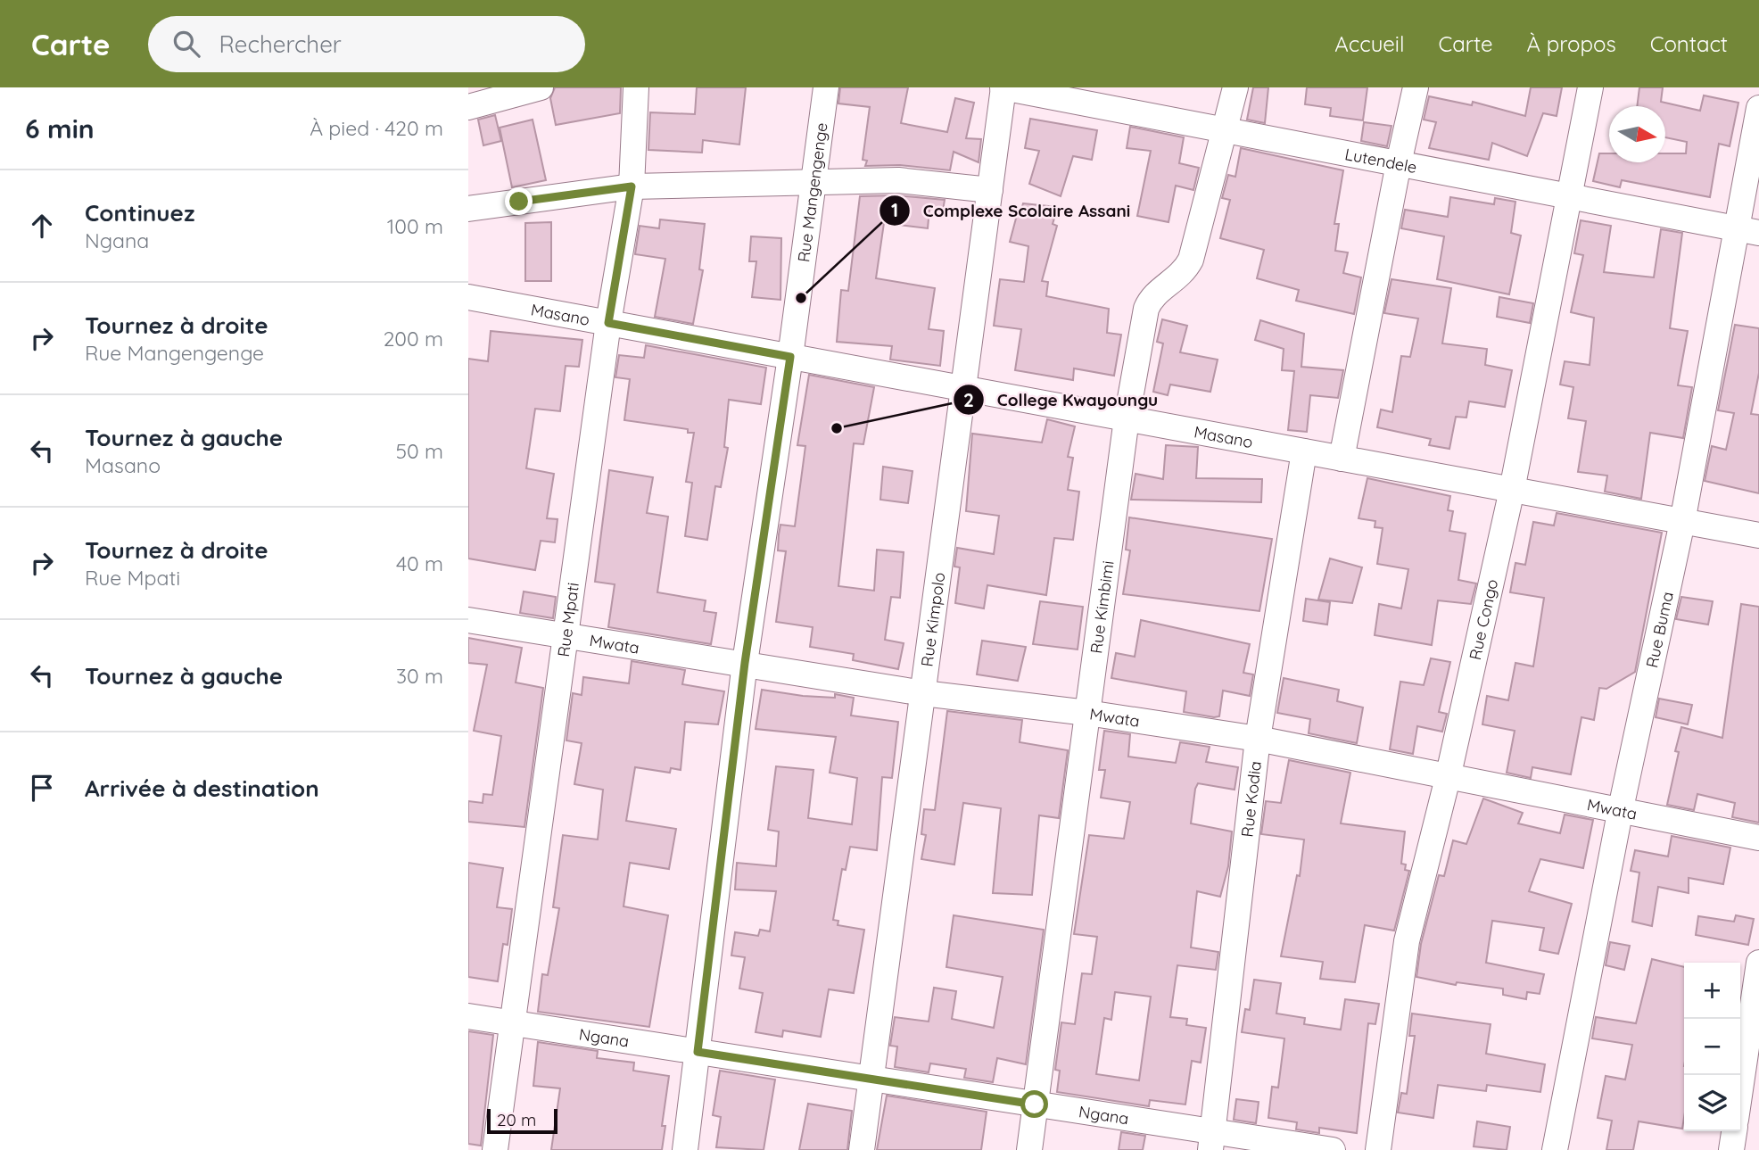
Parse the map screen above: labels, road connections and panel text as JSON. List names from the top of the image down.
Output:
{
  "streets": {
    "street": [
      "Lutendele",
      "Rue Mangengenge",
      "Masano",
      "Rue Kimbimi",
      "Rue Mpati",
      "Rue Kimpolo",
      "Rue Congo",
      "Rue Buma",
      "Mwata",
      "Rue Kodia",
      "Ngana"
    ]
  },
  "crossings": [
    ["Lutendele", "Rue Kimbimi"],
    ["Lutendele", "Rue Kimpolo"],
    ["Lutendele", "Rue Congo"],
    ["Lutendele", "Rue Buma"],
    ["Rue Mangengenge", "Masano"],
    ["Rue Mangengenge", "Mwata"],
    ["Rue Mangengenge", "Ngana"],
    ["Masano", "Rue Kimbimi"],
    ["Masano", "Rue Mpati"],
    ["Masano", "Rue Kimpolo"],
    ["Masano", "Rue Congo"],
    ["Masano", "Rue Buma"],
    ["Masano", "Rue Kodia"],
    ["Rue Kimbimi", "Mwata"],
    ["Rue Kimbimi", "Ngana"],
    ["Rue Mpati", "Mwata"],
    ["Rue Mpati", "Ngana"],
    ["Rue Kimpolo", "Mwata"],
    ["Rue Kimpolo", "Ngana"],
    ["Rue Congo", "Mwata"],
    ["Rue Buma", "Mwata"],
    ["Mwata", "Rue Kodia"],
    ["Rue Kodia", "Ngana"]
  ],
  "places": ["Complexe Scolaire Assani", "College Kwayoungu"],
  "scale_bar": "20 m",
  "north": "right",
  "page": {
    "header": "Carte",
    "search": "Rechercher",
    "nav": [
      "Accueil",
      "Carte",
      "À propos",
      "Contact"
    ],
    "heading": ["6 min", "À pied · 420 m"],
    "list": [
      ["Continuez", "Ngana", "100 m"],
      ["Tournez à droite", "Rue Mangengenge", "200 m"],
      ["Tournez à gauche", "Masano", "50 m"],
      ["Tournez à droite", "Rue Mpati", "40 m"],
      ["Tournez à gauche", "30 m"],
      "Arrivée à destination"
    ],
    "map_buttons": ["+", "−"],
    "scale": "20 m"
  }
}
